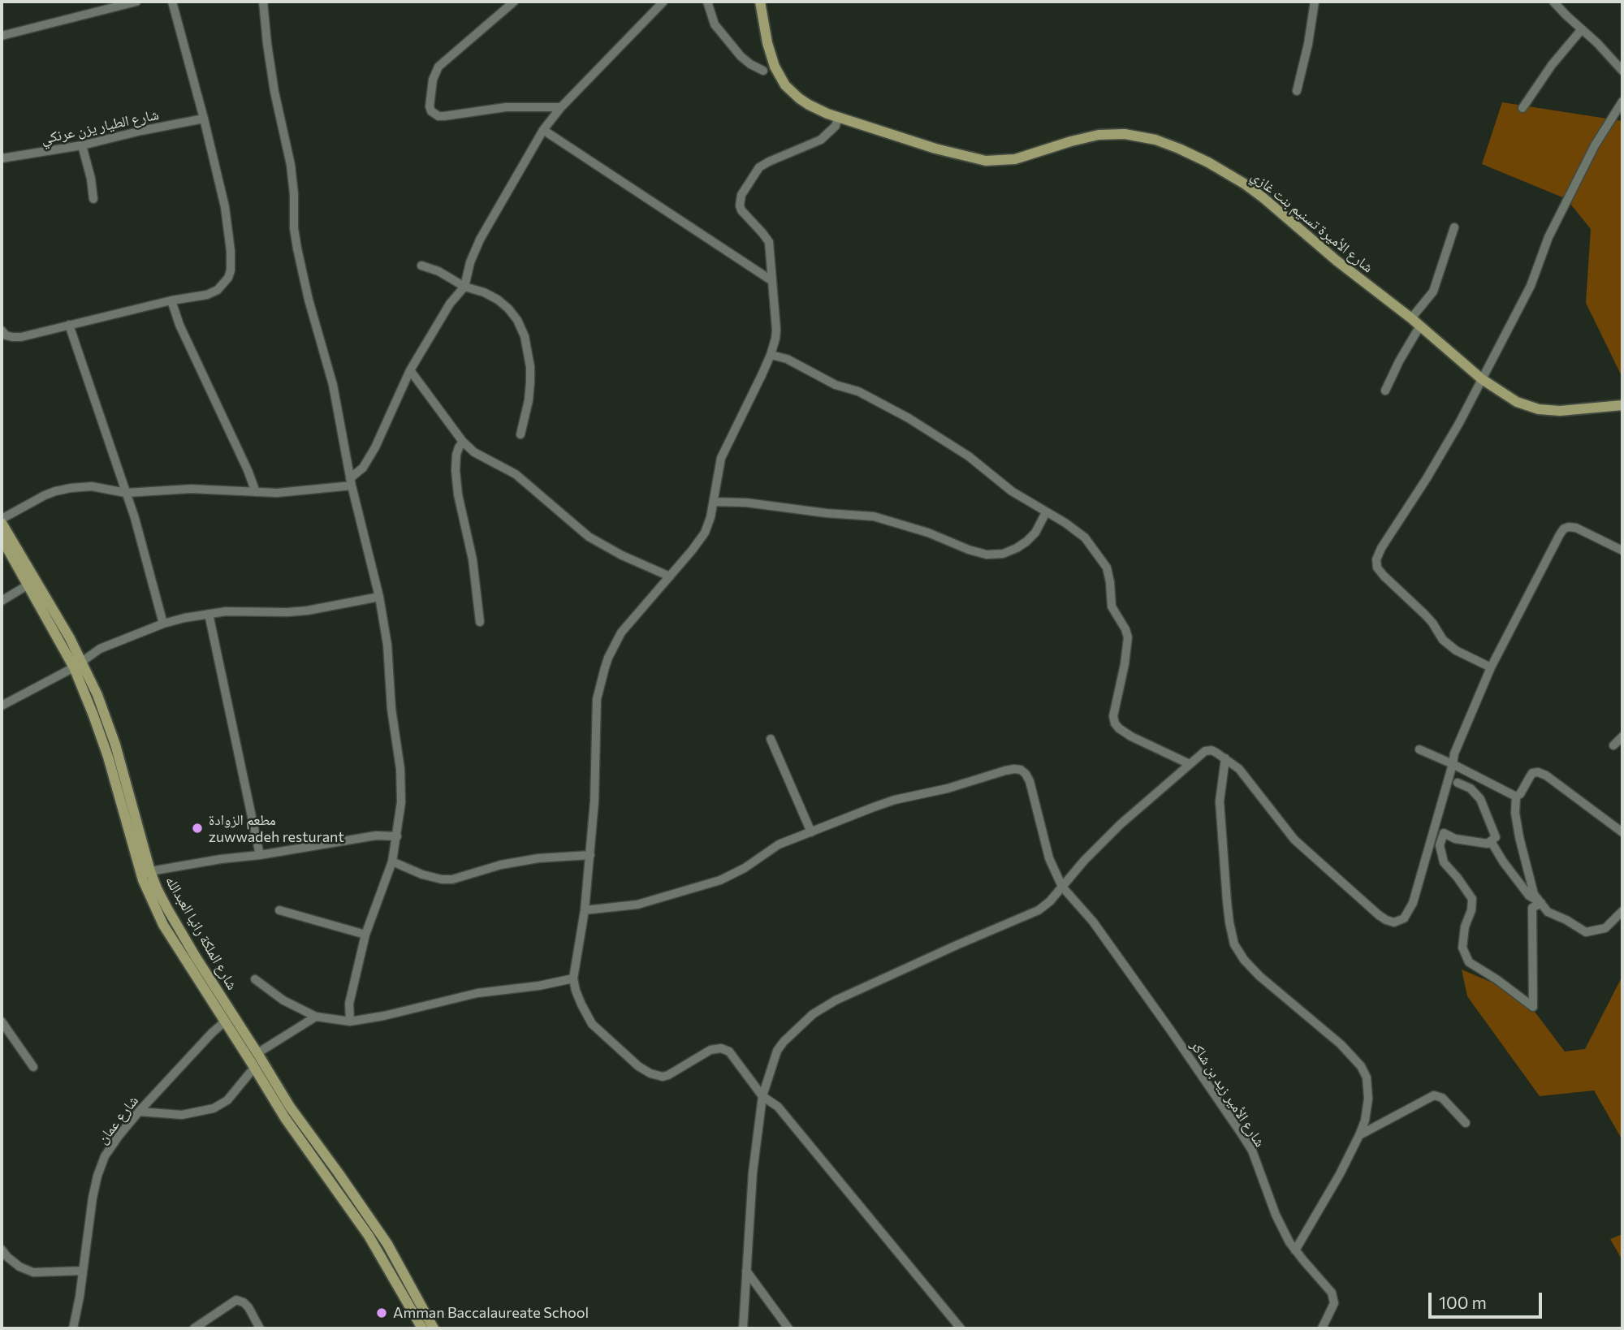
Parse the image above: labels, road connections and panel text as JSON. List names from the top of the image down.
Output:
{
  "streets": {
    "main road": ["شارع الأميرة تسنيم بنت غازي", "شارع الملكة رانيا العبدالله"],
    "street": ["شارع الطيار يزن عرنكي", "شارع الأمير زيد بن شاكر", "شارع عمان"]
  },
  "crossings": [
    ["شارع الملكة رانيا العبدالله", "شارع عمان"]
  ],
  "places": ["مطعم الزوادة zuwwadeh resturant", "Amman Baccalaureate School"],
  "scale_bar": "100 m"
}
